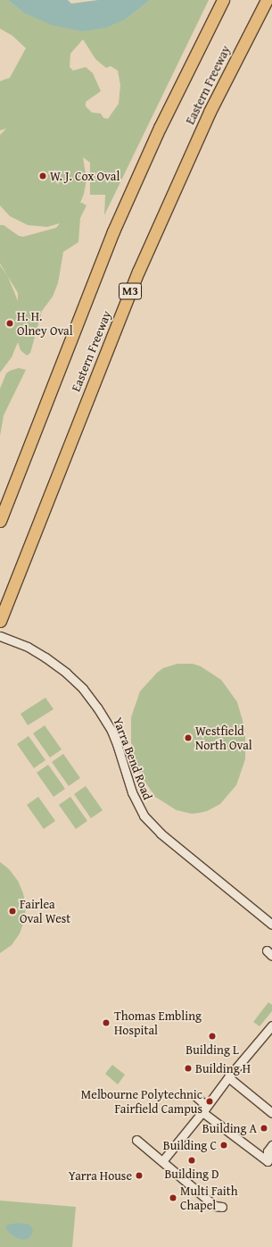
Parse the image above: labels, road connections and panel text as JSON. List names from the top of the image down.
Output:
{
  "streets": {
    "highway": ["Eastern Freeway", "M3"],
    "street": ["Yarra Bend Road"]
  },
  "places": [
    "W. J. Cox Oval",
    "H. H. Olney Oval",
    "Westfield North Oval",
    "Fairlea Oval West",
    "Thomas Embling Hospital",
    "Building L",
    "Building H",
    "Melbourne Polytechnic Fairfield Campus",
    "Building A",
    "Building C",
    "Building D",
    "Yarra House",
    "Multi Faith Chapel"
  ]
}
